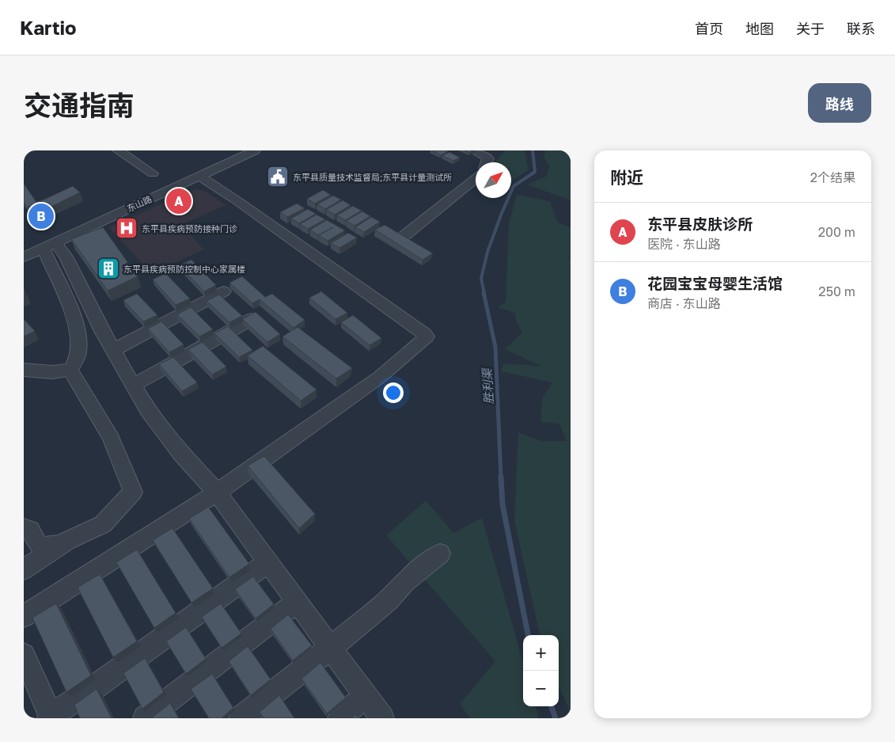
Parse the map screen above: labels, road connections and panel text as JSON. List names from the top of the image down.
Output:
{
  "streets": {
    "street": ["东山路"]
  },
  "water": ["胜利渠"],
  "places": {
    "public building": ["东平县质量技术监督局;东平县计量测试所"],
    "hospital": ["东平县疾病预防接种门诊"],
    "building": ["东平县疾病预防控制中心家属楼"]
  },
  "north": "top right",
  "page": {
    "header": "Kartio",
    "nav": [
      "首页",
      "地图",
      "关于",
      "联系"
    ],
    "title": "交通指南",
    "buttons": "路线",
    "heading": ["附近", "2个结果"],
    "pins": ["A", "B"],
    "list": [
      {
        "mark": "A",
        "name": "东平县皮肤诊所",
        "note": "医院 · 东山路",
        "value": "200 m"
      },
      {
        "mark": "B",
        "name": "花园宝宝母婴生活馆",
        "note": "商店 · 东山路",
        "value": "250 m"
      }
    ],
    "map_buttons": ["+", "−"]
  }
}
